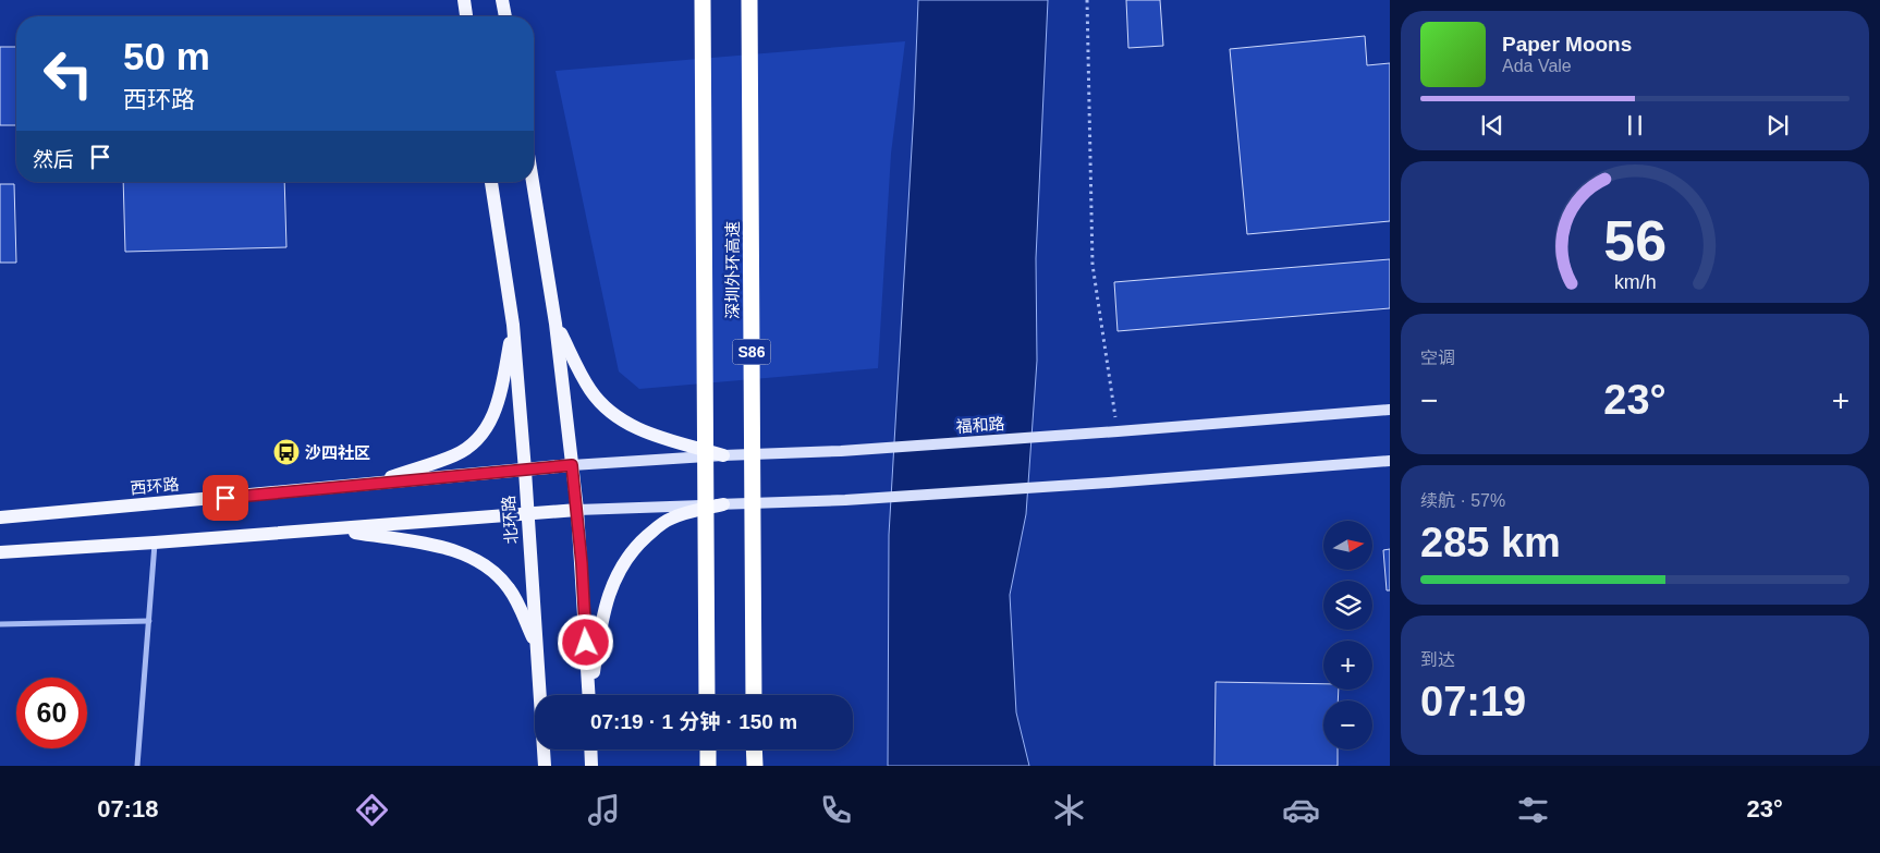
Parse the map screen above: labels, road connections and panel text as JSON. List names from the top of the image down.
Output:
{
  "streets": {
    "highway": ["深圳外环高速", "S86"],
    "main road": ["福和路", "西环路", "北环路"]
  },
  "crossings": [
    ["福和路", "西环路"],
    ["西环路", "北环路"]
  ],
  "places": {
    "bus stop": ["沙四社区"]
  },
  "north": "right",
  "page": {
    "turn": ["50 m", "西环路"],
    "song": ["Paper Moons", "Ada Vale"],
    "then": "然后",
    "tile": [
      "空调",
      ["续航 · 57%", "285 km"],
      ["到达", "07:19"]
    ],
    "heat": ["−", "23°", "+"],
    "map_buttons": ["+", "−"],
    "limit": "60",
    "trip": "07:19 · 1 分钟 · 150 m",
    "tabs": ["07:18", "23°"],
    "gauge": ["56", "km/h"]
  }
}
